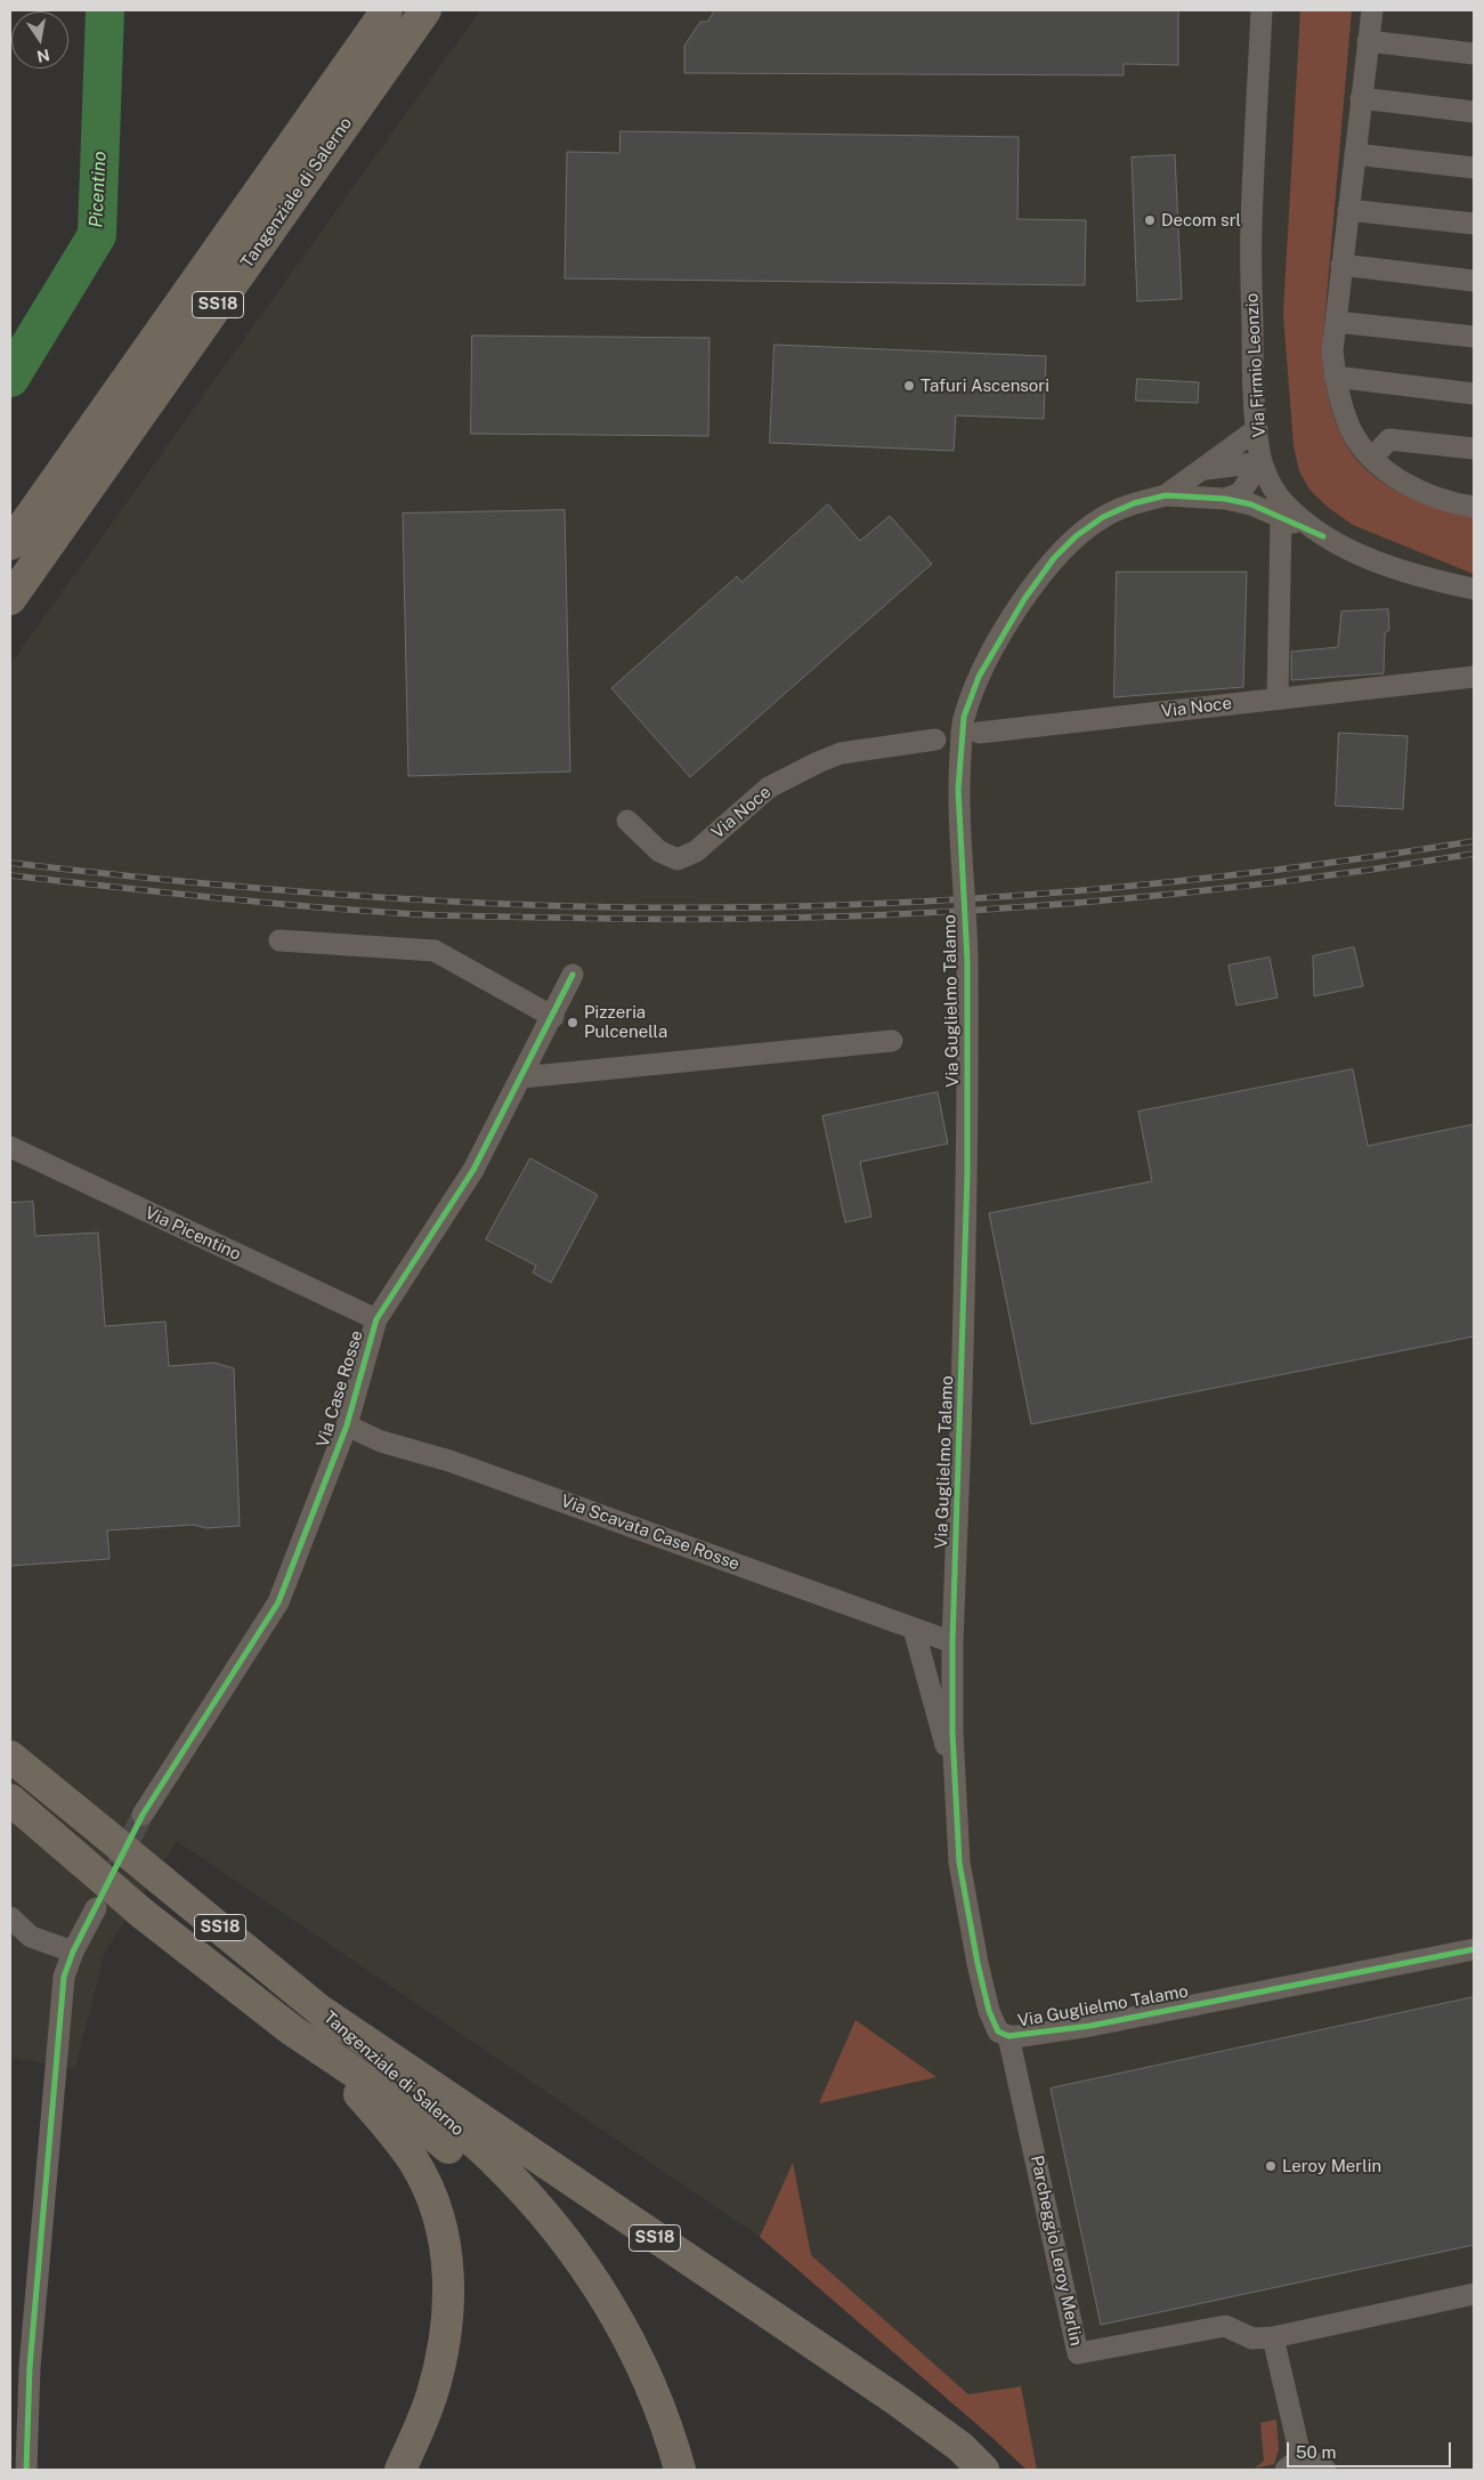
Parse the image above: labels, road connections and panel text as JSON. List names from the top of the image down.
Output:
{
  "streets": {
    "highway": ["Tangenziale di Salerno", "SS18"],
    "street": [
      "Via Firmio Leonzio",
      "Via Noce",
      "Via Guglielmo Talamo",
      "Via Picentino",
      "Via Case Rosse",
      "Via Scavata Case Rosse",
      "Parcheggio Leroy Merlin"
    ]
  },
  "crossings": [
    ["Tangenziale di Salerno", "SS18"],
    ["Via Guglielmo Talamo", "Via Scavata Case Rosse"],
    ["Via Guglielmo Talamo", "Parcheggio Leroy Merlin"],
    ["Via Picentino", "Via Case Rosse"],
    ["Via Case Rosse", "Via Scavata Case Rosse"]
  ],
  "water": ["Picentino"],
  "places": [
    "Decom srl",
    "Tafuri Ascensori",
    "Pizzeria Pulcenella",
    "Leroy Merlin"
  ],
  "scale_bar": "50 m",
  "north": "bottom"
}
